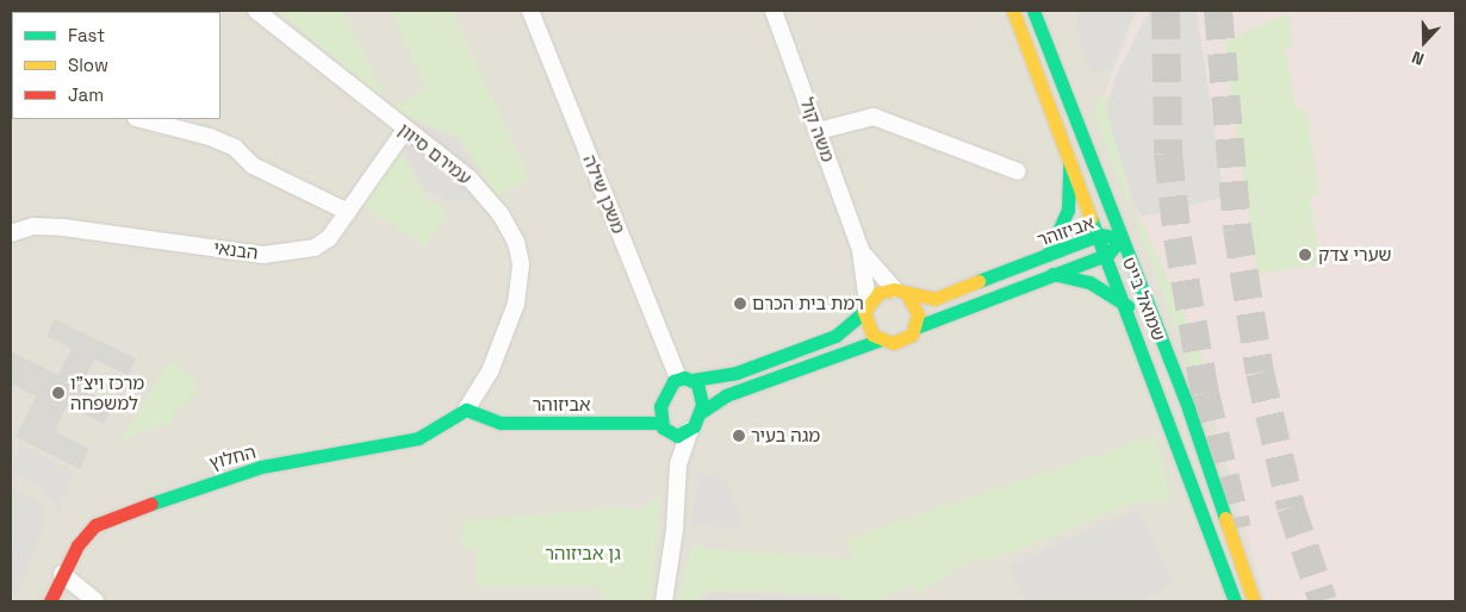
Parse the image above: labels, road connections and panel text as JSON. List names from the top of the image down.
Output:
{
  "streets": {
    "street": [
      "משה קול",
      "עמירם סיוון",
      "משכן שילה",
      "אביזוהר",
      "הבנאי",
      "שמואל בייט",
      "החלוץ"
    ]
  },
  "crossings": [
    ["משה קול", "אביזוהר"],
    ["עמירם סיוון", "אביזוהר"],
    ["עמירם סיוון", "הבנאי"],
    ["עמירם סיוון", "החלוץ"],
    ["אביזוהר", "שמואל בייט"],
    ["אביזוהר", "החלוץ"]
  ],
  "parks": ["גן אביזוהר"],
  "places": [
    "שערי צדק",
    "רמת בית הכרם",
    "מרכז ויצ\"ו למשפחה",
    "מגה בעיר"
  ],
  "legend": ["Fast", "Slow", "Jam"],
  "north": "bottom"
}
